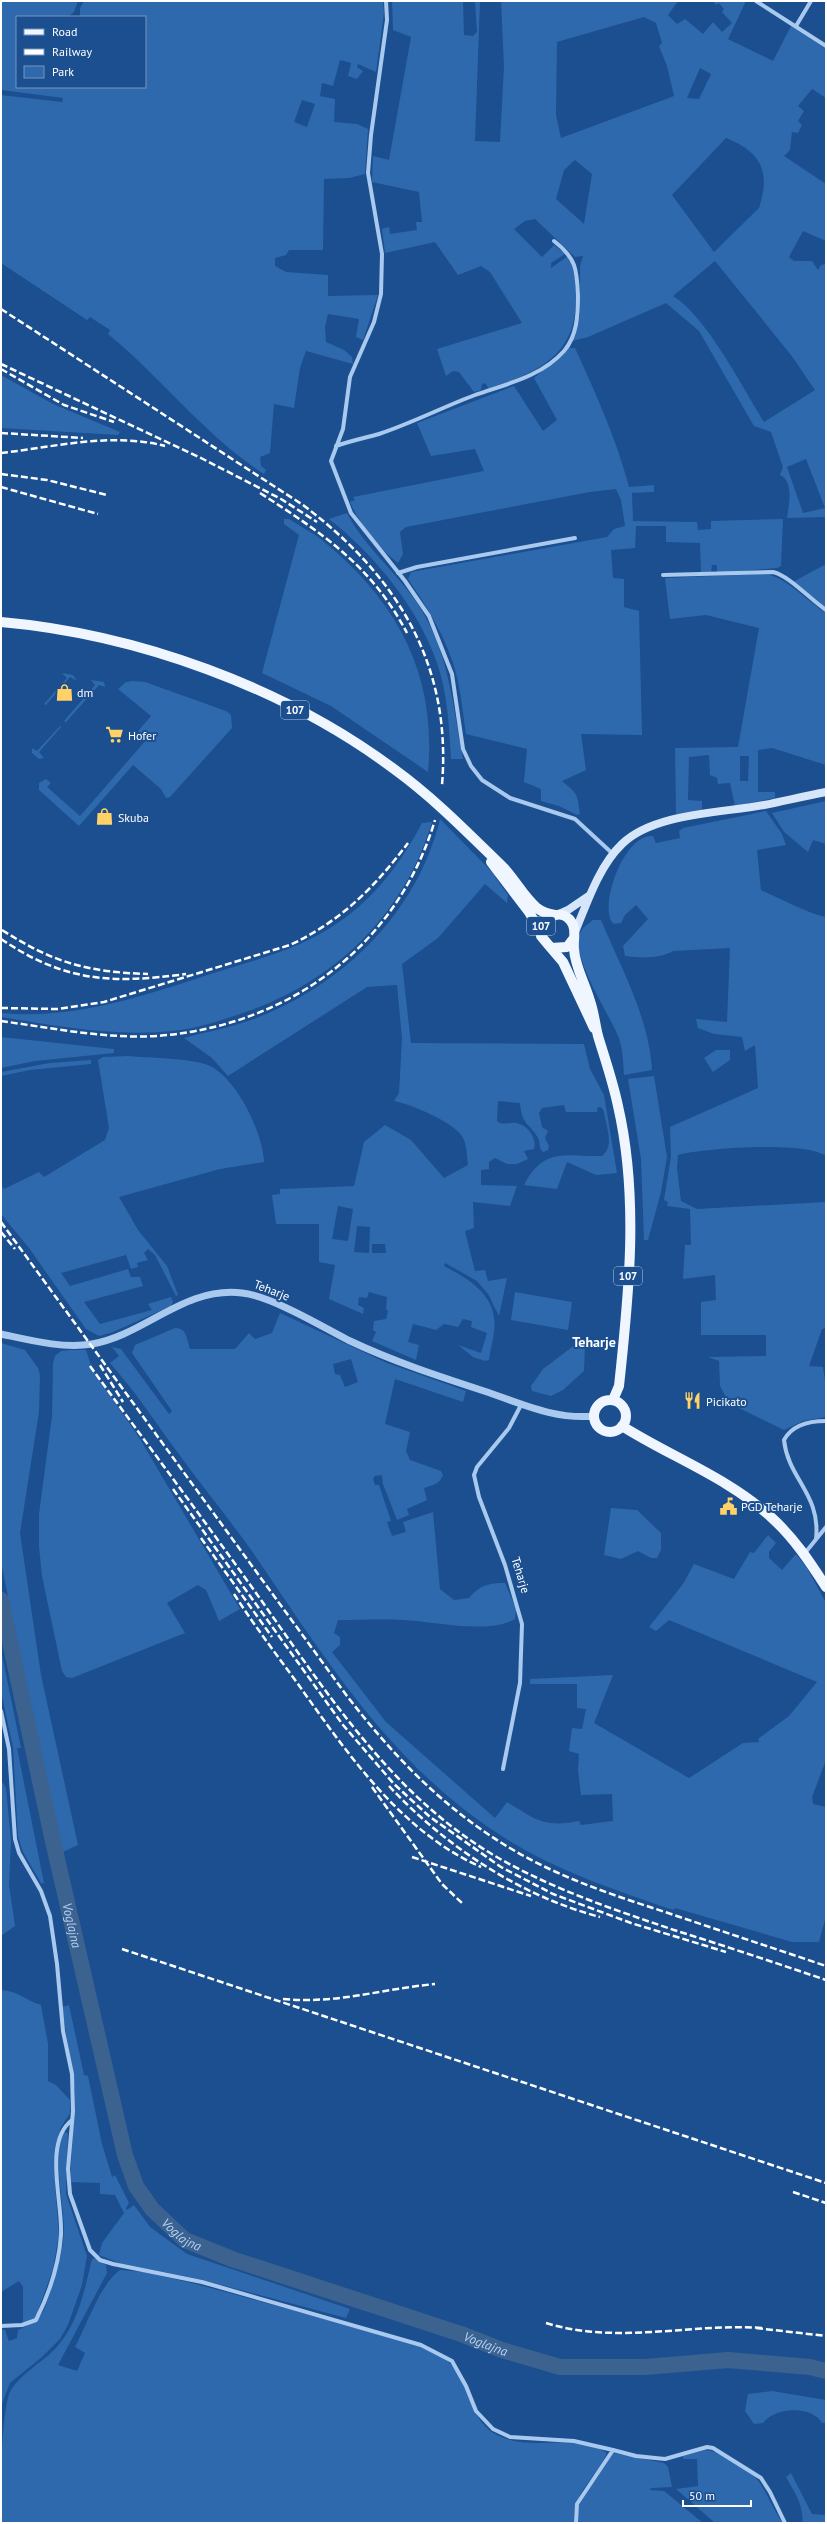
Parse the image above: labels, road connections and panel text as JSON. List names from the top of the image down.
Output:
{
  "streets": {
    "main road": ["107"],
    "street": ["Teharje"]
  },
  "crossings": [
    ["107", "Teharje"]
  ],
  "districts": ["Teharje"],
  "water": ["Voglajna"],
  "places": {
    "shop": ["dm", "Skuba"],
    "supermarket": ["Hofer"],
    "restaurant": ["Picikato"],
    "public building": ["PGD Teharje"]
  },
  "legend": ["Road", "Railway", "Park"],
  "scale_bar": "50 m"
}
